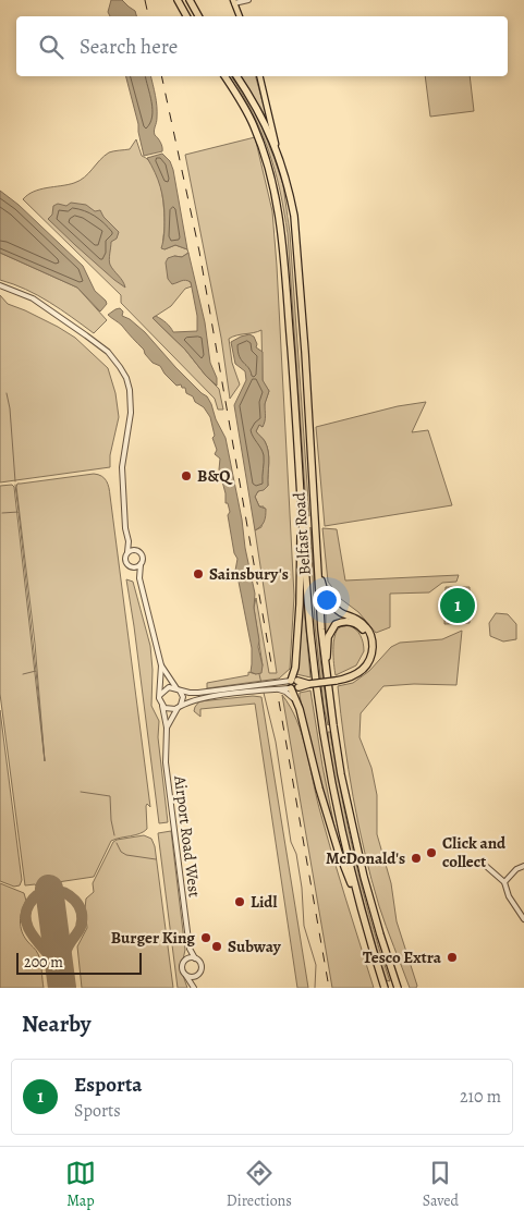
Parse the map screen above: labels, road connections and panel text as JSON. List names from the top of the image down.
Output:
{
  "streets": {
    "highway": ["Belfast Road"],
    "street": ["Airport Road West"]
  },
  "places": [
    "B&Q",
    "Sainsbury's",
    "Click and collect",
    "McDonald's",
    "Lidl",
    "Burger King",
    "Subway",
    "Tesco Extra"
  ],
  "scale_bar": "200 m",
  "page": {
    "search": "Search here",
    "pins": "1",
    "scale": "200 m",
    "heading": "Nearby",
    "list": [
      {
        "mark": "1",
        "name": "Esporta",
        "note": "Sports",
        "value": "210 m"
      }
    ],
    "nav": ["Map", "Directions", "Saved"]
  }
}
